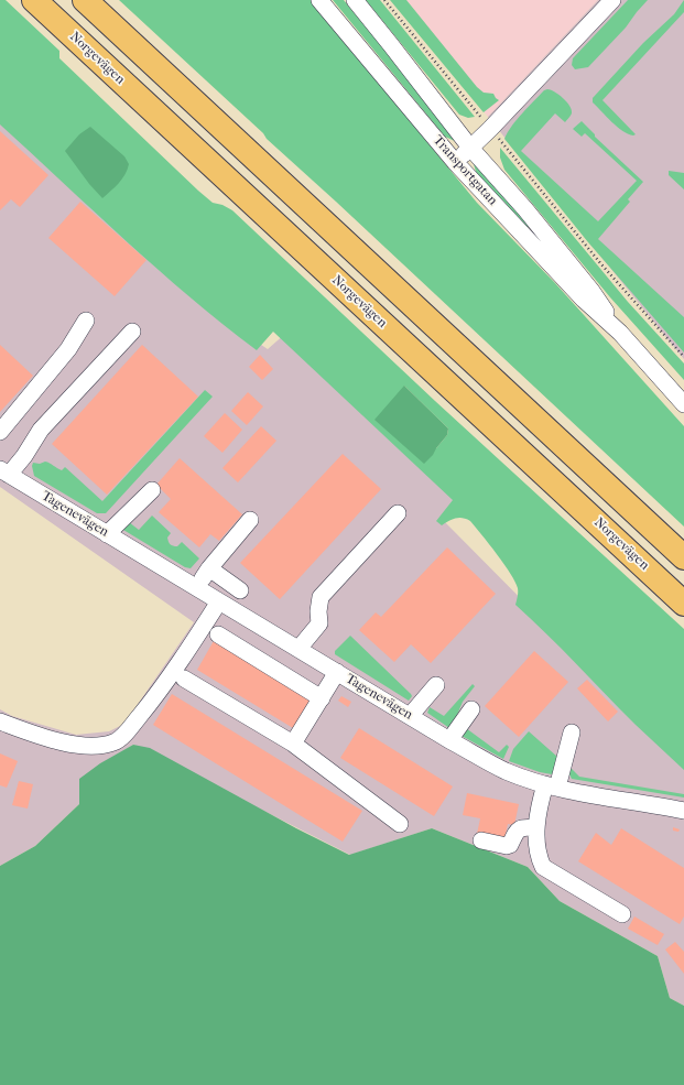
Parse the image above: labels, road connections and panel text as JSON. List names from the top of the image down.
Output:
{
  "streets": {
    "highway": ["Norgevägen"],
    "street": ["Transportgatan", "Tagenevägen"]
  }
}
